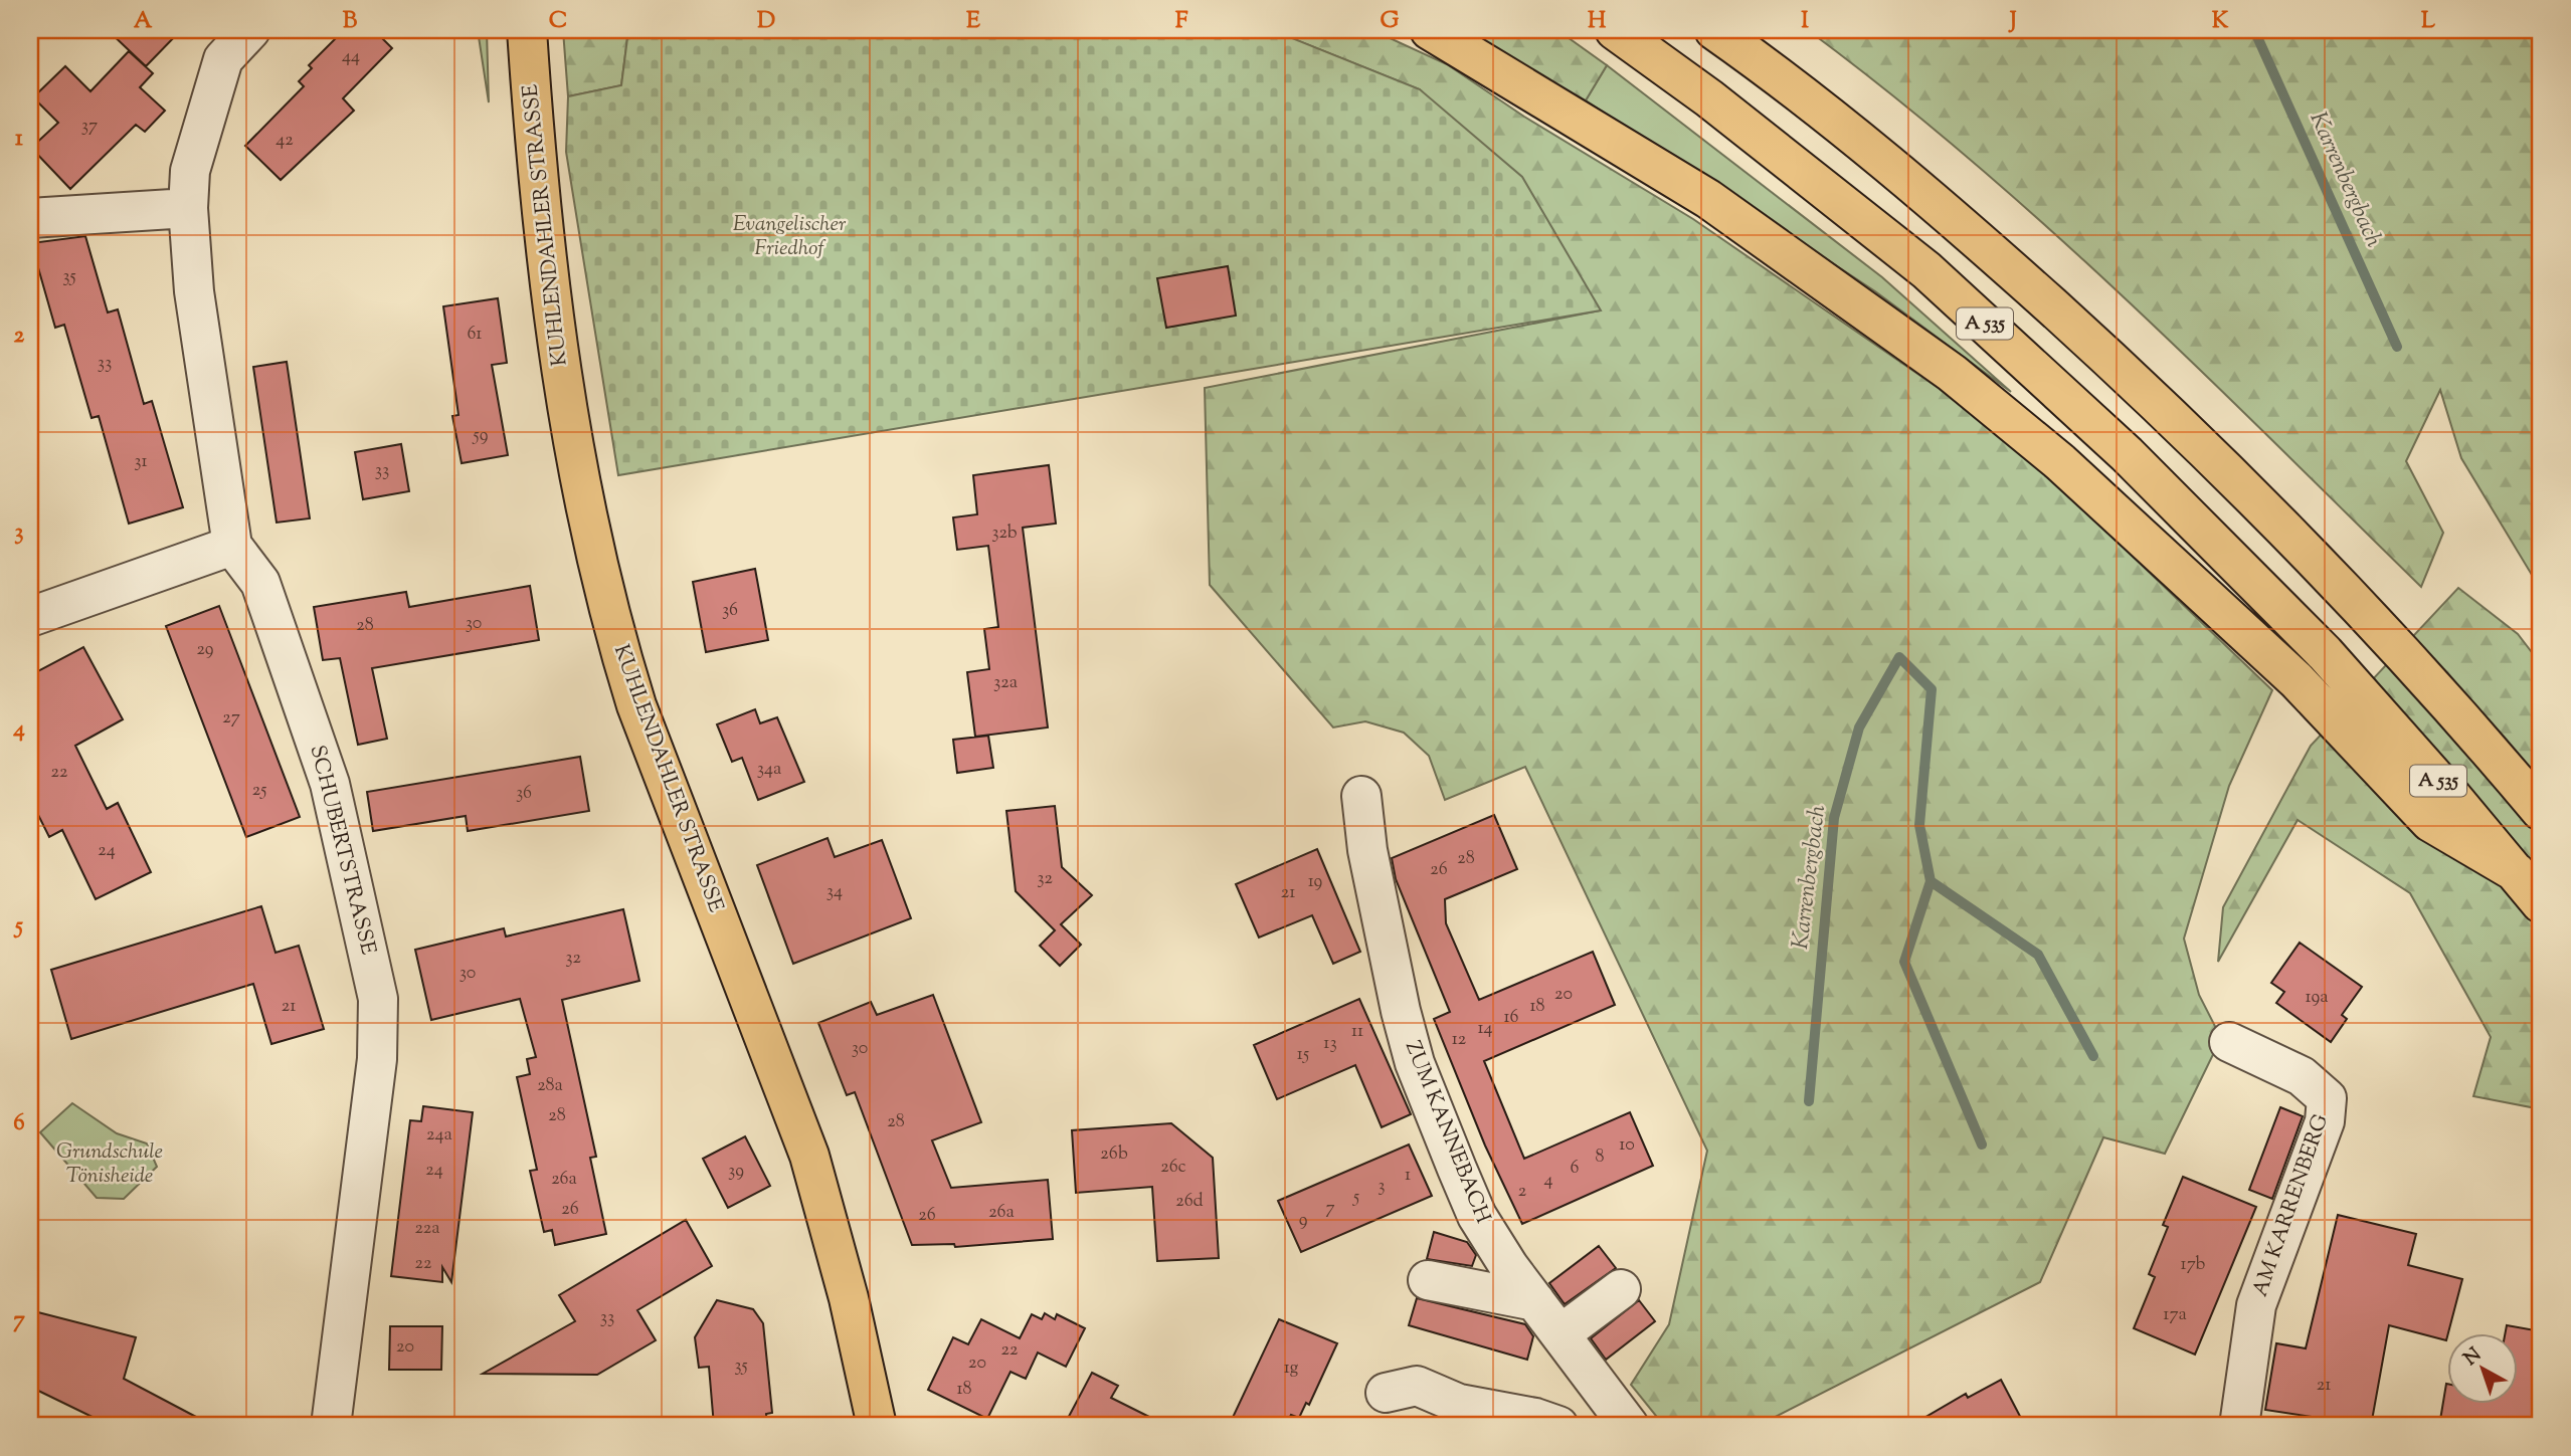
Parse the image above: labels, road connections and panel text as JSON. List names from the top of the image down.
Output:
{
  "streets": {
    "main road": ["KUHLENDAHLER STRASSE", "A 535"],
    "street": ["SCHUBERTSTRASSE", "ZUM KANNEBACH", "AM KARRENBERG"]
  },
  "water": ["Karrenbergbach"],
  "parks": ["Evangelischer Friedhof", "Grundschule Tönisheide"],
  "house_numbers": [
    "44",
    "37",
    "42",
    "35",
    "61",
    "33",
    "59",
    "31",
    "33",
    "32b",
    "36",
    "30",
    "28",
    "29",
    "32a",
    "27",
    "34a",
    "22",
    "25",
    "36",
    "24",
    "28",
    "26",
    "32",
    "19",
    "34",
    "21",
    "32",
    "30",
    "20",
    "19a",
    "21",
    "18",
    "16",
    "14",
    "11",
    "12",
    "13",
    "30",
    "15",
    "28a",
    "28",
    "28",
    "24a",
    "10",
    "26b",
    "8",
    "26c",
    "6",
    "24",
    "39",
    "1",
    "26a",
    "4",
    "3",
    "2",
    "5",
    "26d",
    "7",
    "26",
    "26a",
    "26",
    "9",
    "22a",
    "22",
    "17b",
    "17a",
    "33",
    "20",
    "22",
    "20",
    "35",
    "1g",
    "21",
    "18"
  ],
  "north": "top left",
  "grid": {
    "columns": [
      "A",
      "B",
      "C",
      "D",
      "E",
      "F",
      "G",
      "H",
      "I",
      "J",
      "K",
      "L"
    ],
    "rows": [
      "1",
      "2",
      "3",
      "4",
      "5",
      "6",
      "7"
    ]
  }
}
